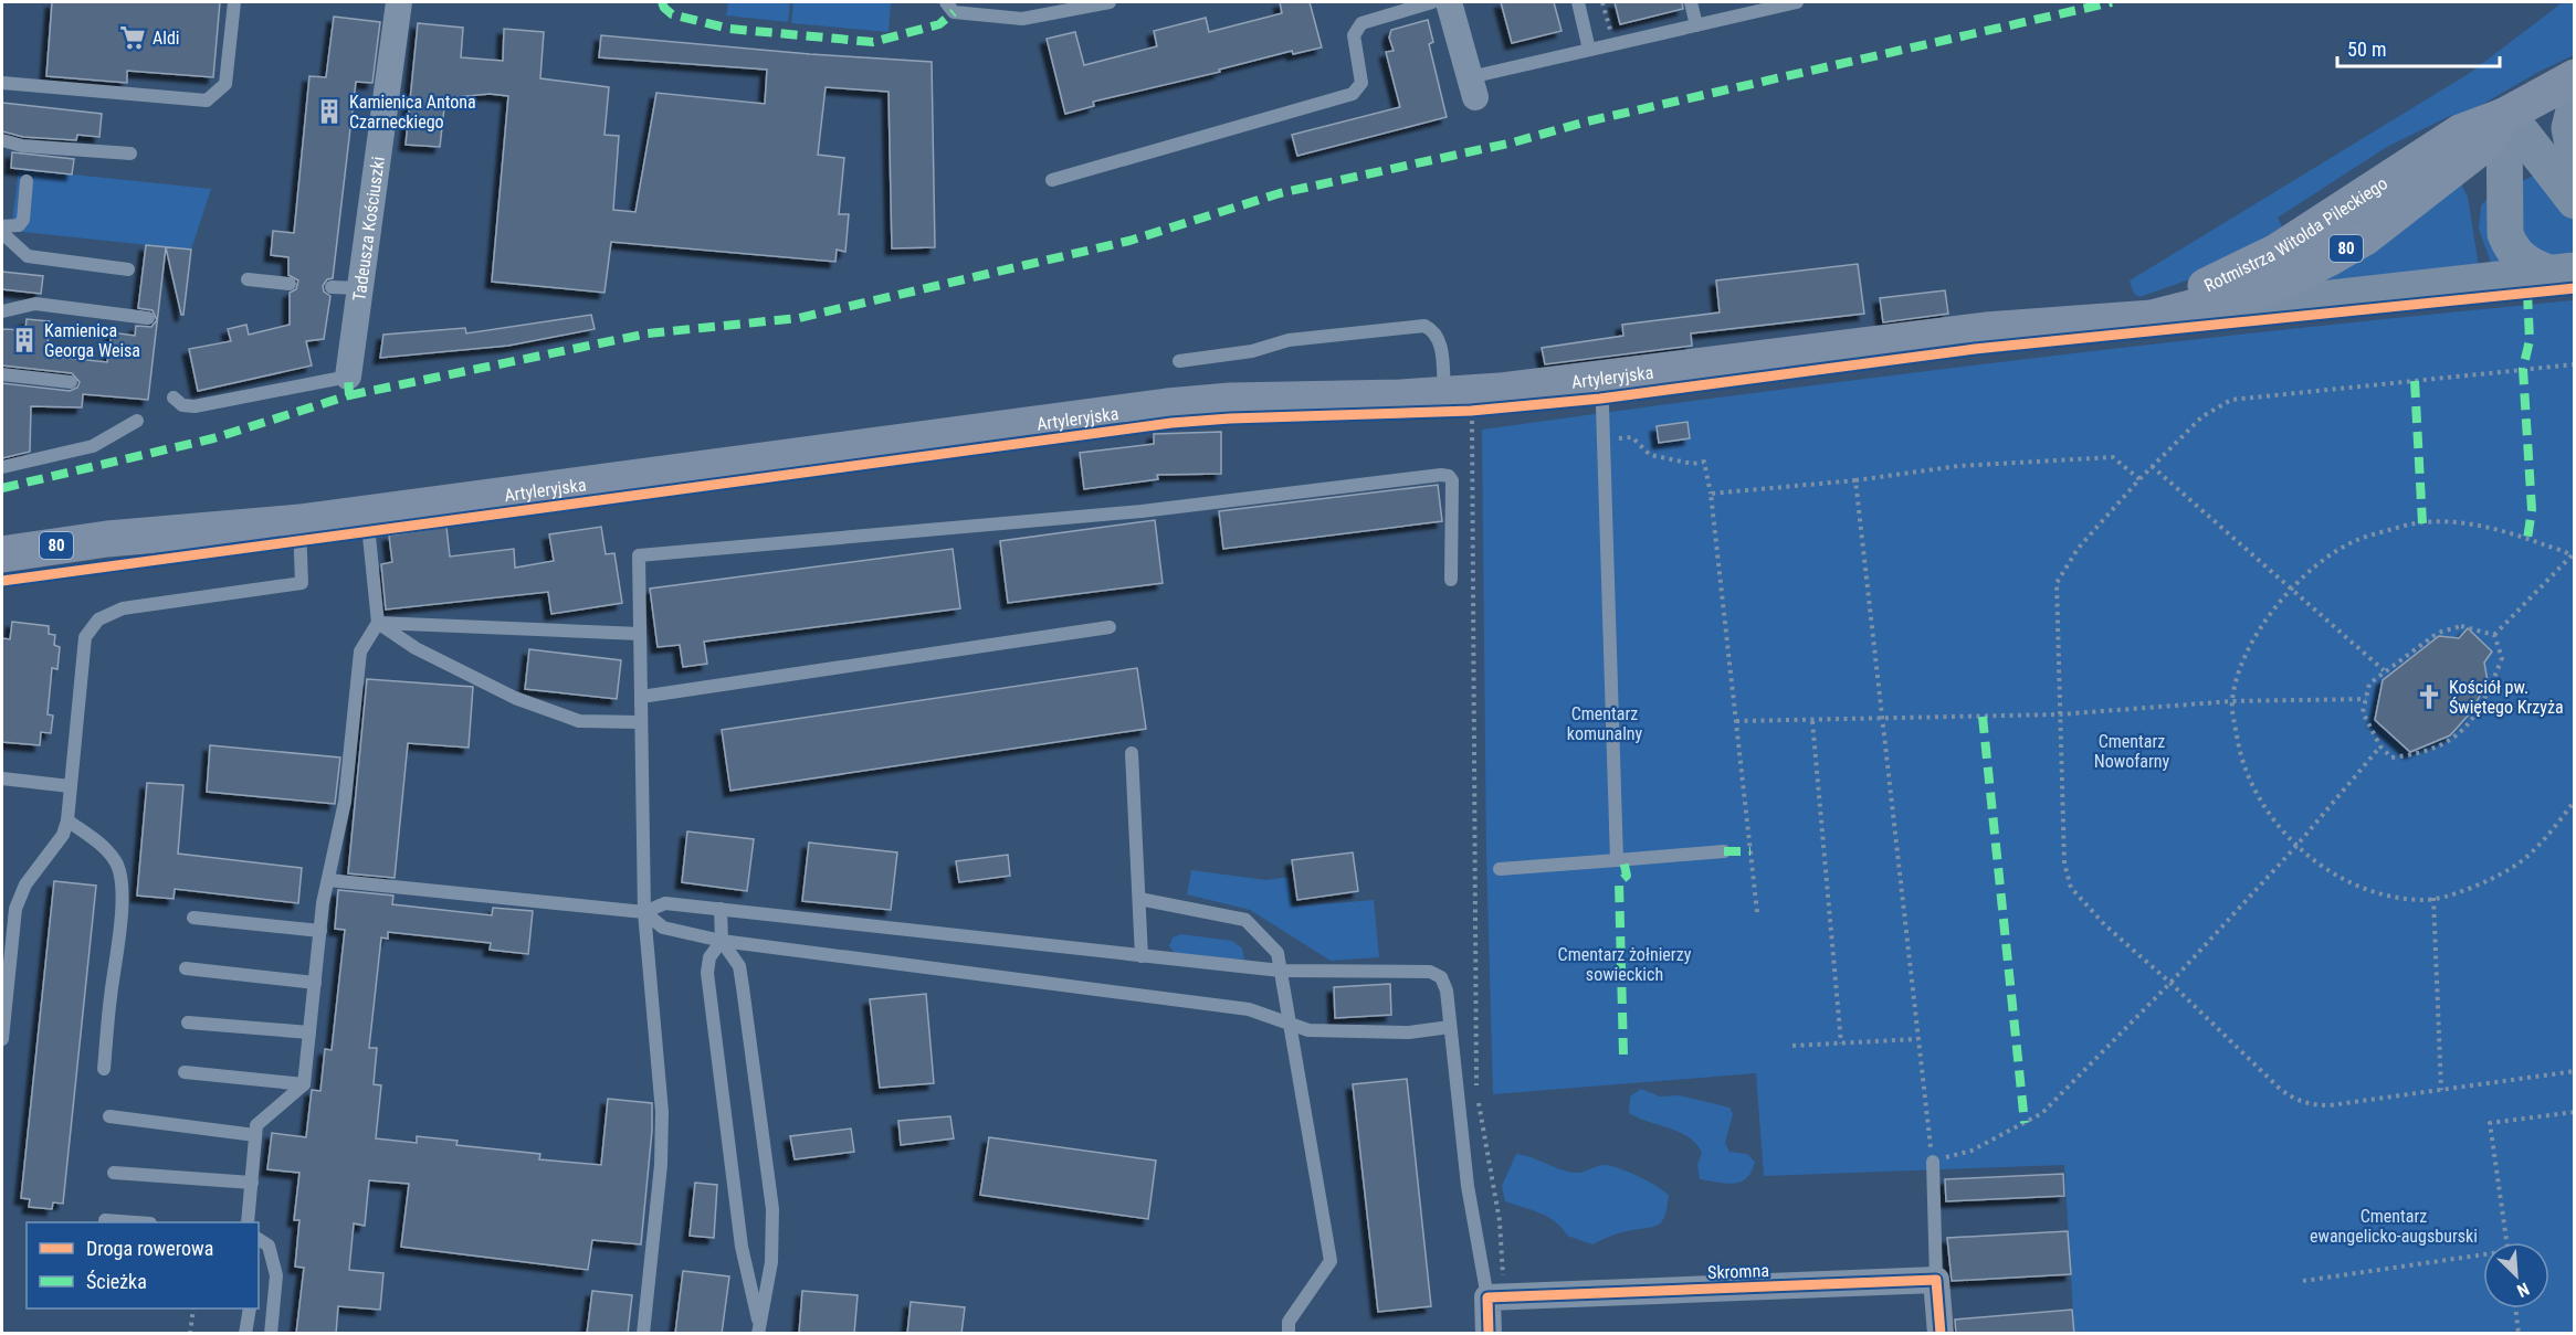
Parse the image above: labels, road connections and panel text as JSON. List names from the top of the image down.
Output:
{
  "streets": {
    "main road": ["Rotmistrza Witolda Pileckiego", "80", "Artyleryjska"],
    "street": ["Tadeusza Kościuszki", "Skromna"]
  },
  "crossings": [
    ["Rotmistrza Witolda Pileckiego", "Artyleryjska"]
  ],
  "parks": [
    "Cmentarz komunalny",
    "Cmentarz Nowofarny",
    "Cmentarz żołnierzy sowieckich",
    "Cmentarz ewangelicko-augsburski"
  ],
  "places": {
    "supermarket": ["Aldi"],
    "building": ["Kamienica Antona Czarneckiego", "Kamienica Georga Weisa"],
    "church": ["Kościół pw. Świętego Krzyża"]
  },
  "legend": ["Droga rowerowa", "Ścieżka"],
  "scale_bar": "50 m",
  "north": "bottom right"
}
